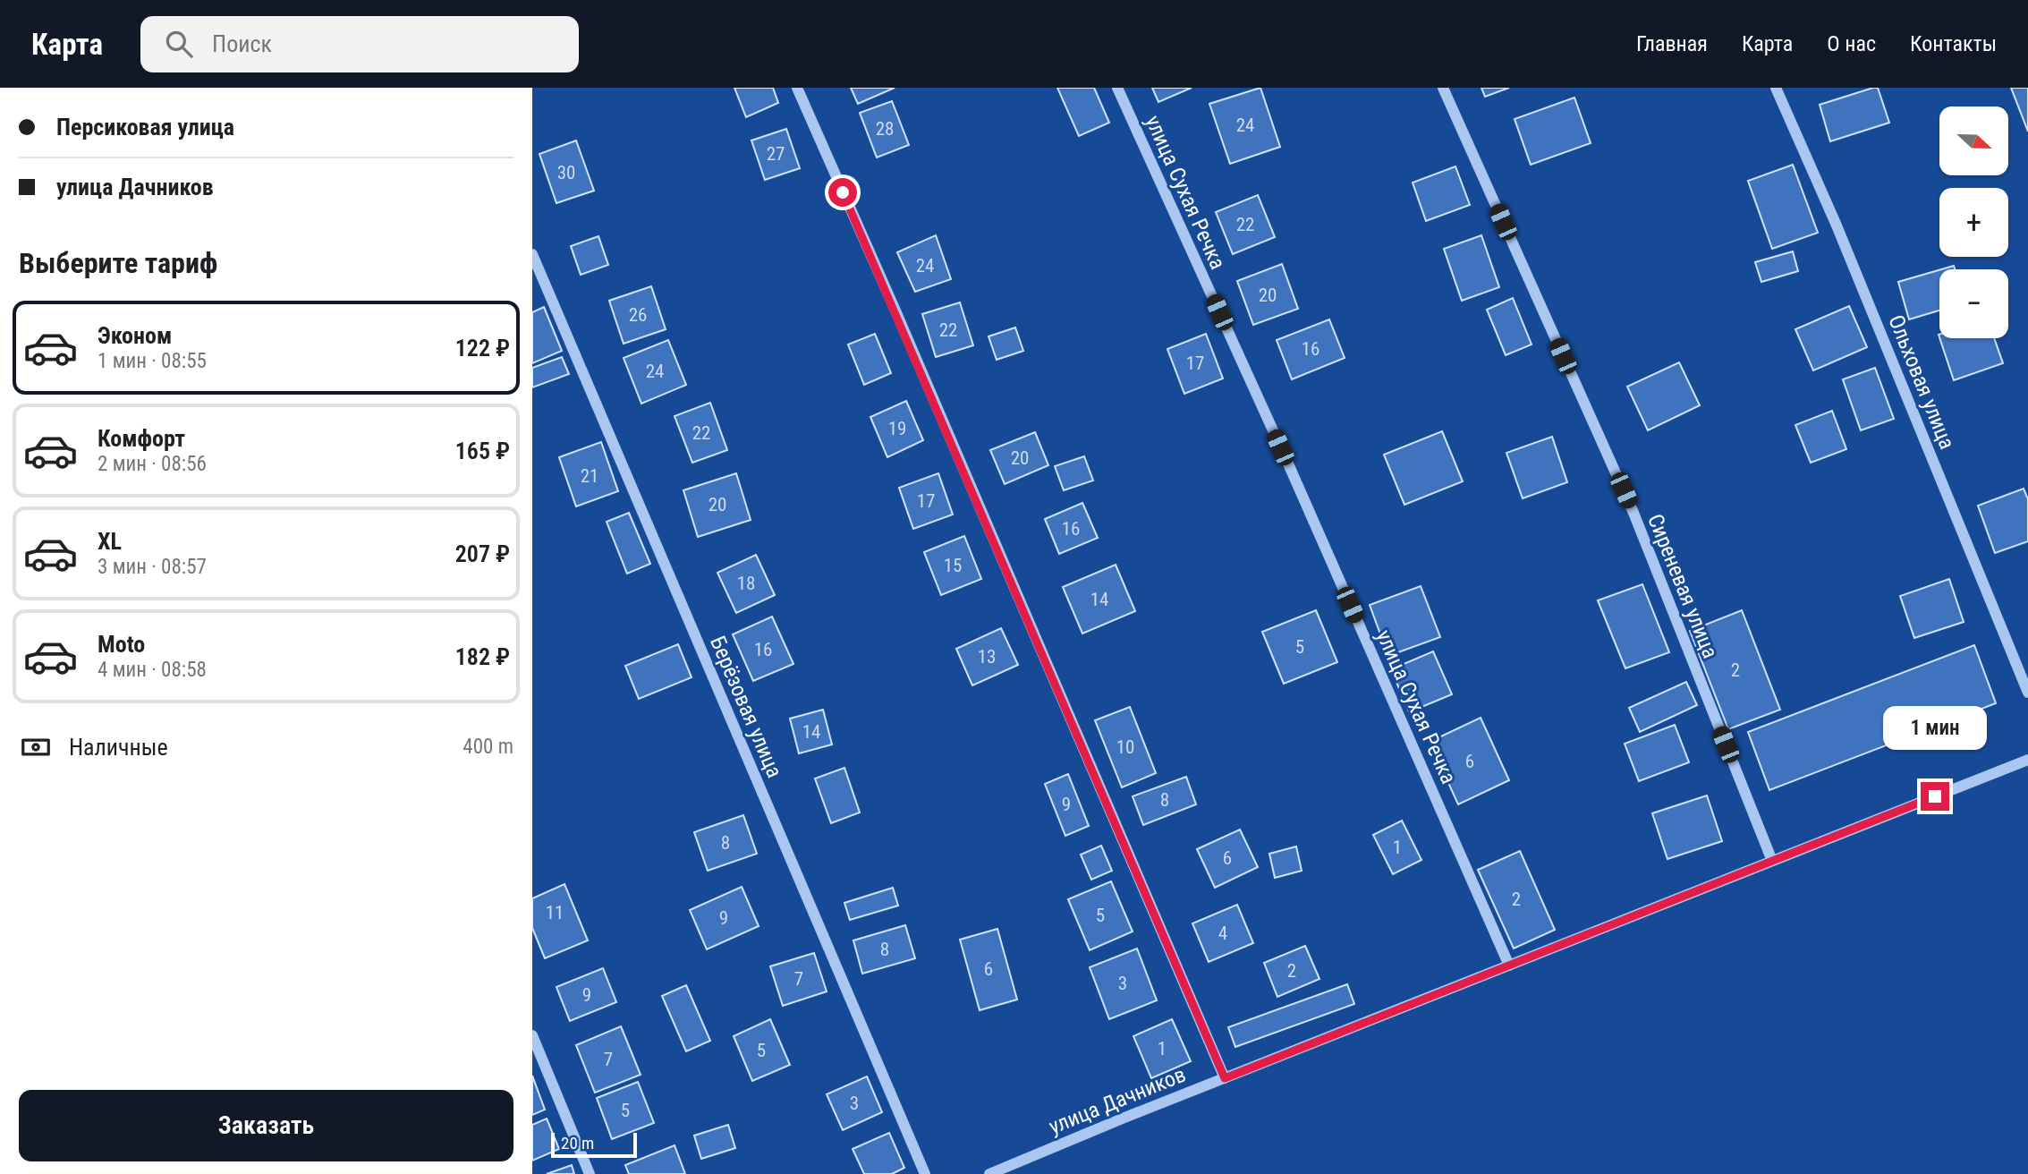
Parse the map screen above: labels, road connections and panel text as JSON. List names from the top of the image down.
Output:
{
  "streets": {
    "street": [
      "улица Сухая Речка",
      "Ольховая улица",
      "Сиреневая улица",
      "Берёзовая улица",
      "улица Дачников"
    ]
  },
  "crossings": [
    ["улица Сухая Речка", "улица Дачников"],
    ["Сиреневая улица", "улица Дачников"]
  ],
  "house_numbers": [
    "24",
    "28",
    "27",
    "30",
    "22",
    "24",
    "20",
    "26",
    "22",
    "16",
    "17",
    "24",
    "19",
    "22",
    "20",
    "21",
    "17",
    "20",
    "16",
    "15",
    "18",
    "14",
    "5",
    "16",
    "13",
    "2",
    "14",
    "10",
    "6",
    "8",
    "9",
    "8",
    "1",
    "6",
    "2",
    "11",
    "5",
    "9",
    "4",
    "8",
    "6",
    "2",
    "7",
    "3",
    "9",
    "1",
    "5",
    "7",
    "3",
    "5"
  ],
  "scale_bar": "20 m",
  "north": "right",
  "page": {
    "header": "Карта",
    "search": "Поиск",
    "nav": [
      "Главная",
      "Карта",
      "О нас",
      "Контакты"
    ],
    "banner": ["Персиковая улица", "улица Дачников"],
    "map_buttons": ["+", "−"],
    "heading": "Выберите тариф",
    "list": [
      {
        "name": "Эконом",
        "note": "1 мин · 08:55",
        "value": "122 ₽"
      },
      {
        "name": "Комфорт",
        "note": "2 мин · 08:56",
        "value": "165 ₽"
      },
      {
        "name": "XL",
        "note": "3 мин · 08:57",
        "value": "207 ₽"
      },
      {
        "name": "Moto",
        "note": "4 мин · 08:58",
        "value": "182 ₽"
      }
    ],
    "bubble": "1 мин",
    "pay": ["Наличные", "400 m"],
    "buttons": "Заказать",
    "scale": "20 m"
  }
}
